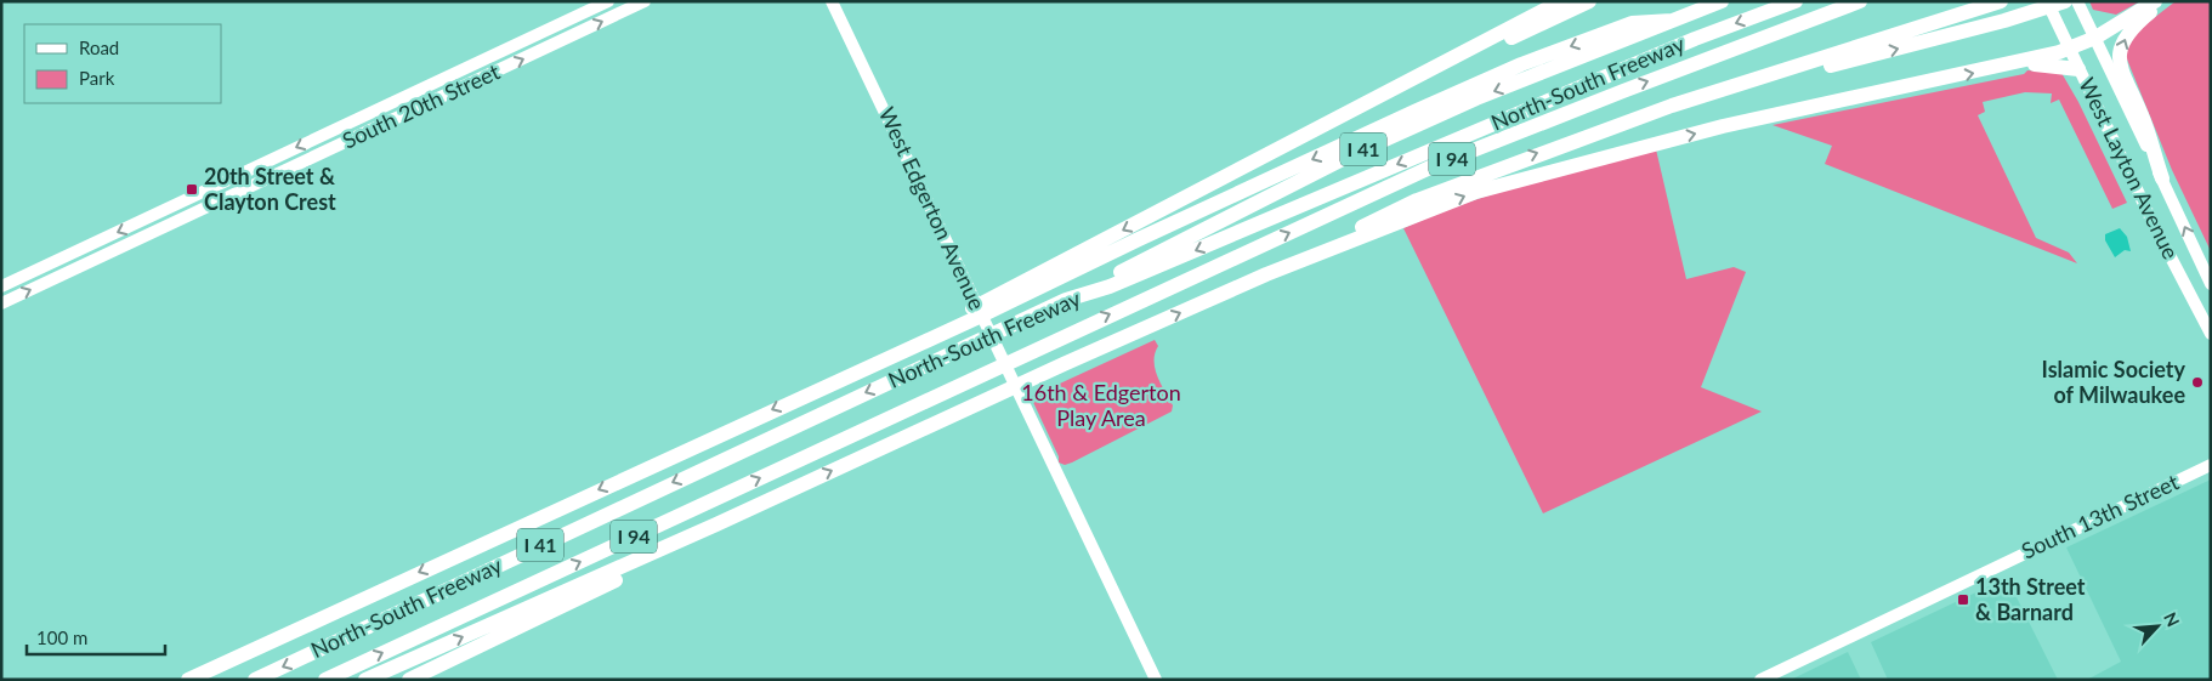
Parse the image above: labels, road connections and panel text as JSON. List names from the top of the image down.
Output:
{
  "streets": {
    "highway": ["North-South Freeway", "I 41", "I 94"],
    "street": [
      "South 20th Street",
      "West Layton Avenue",
      "West Edgerton Avenue",
      "South 13th Street"
    ]
  },
  "crossings": [
    ["North-South Freeway", "I 41"]
  ],
  "parks": ["16th & Edgerton Play Area"],
  "places": {
    "transit": ["20th Street & Clayton Crest", "13th Street & Barnard"],
    "other": ["Islamic Society of Milwaukee"]
  },
  "legend": ["Road", "Park"],
  "scale_bar": "100 m",
  "north": "top right"
}
